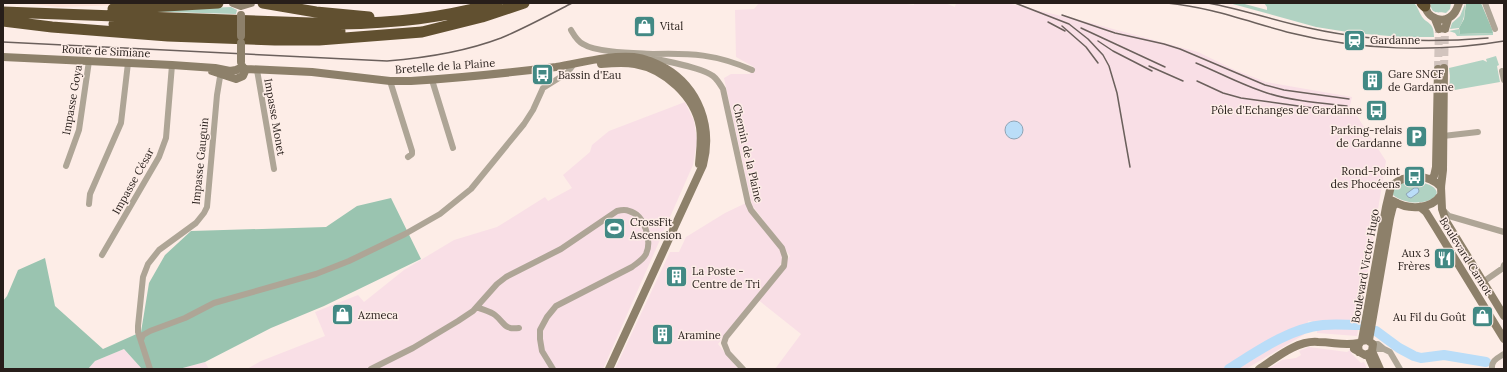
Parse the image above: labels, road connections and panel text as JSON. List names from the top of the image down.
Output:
{
  "streets": {
    "main road": [
      "Route de Simiane",
      "Bretelle de la Plaine",
      "Boulevard Carnot",
      "Boulevard Victor Hugo"
    ],
    "street": [
      "Impasse Goya",
      "Impasse Monet",
      "Chemin de la Plaine",
      "Impasse Gauguin",
      "Impasse César"
    ]
  },
  "crossings": [
    ["Route de Simiane", "Bretelle de la Plaine"],
    ["Route de Simiane", "Impasse Goya"],
    ["Route de Simiane", "Impasse Gauguin"],
    ["Route de Simiane", "Impasse César"],
    ["Bretelle de la Plaine", "Impasse Monet"],
    ["Bretelle de la Plaine", "Chemin de la Plaine"],
    ["Boulevard Carnot", "Boulevard Victor Hugo"]
  ],
  "places": {
    "shop": ["Vital", "Azmeca", "Au Fil du Goût"],
    "station": ["Gardanne"],
    "bus stop": ["Bassin d'Eau", "Pôle d'Echanges de Gardanne", "Rond-Point des Phocéens"],
    "building": ["Gare SNCF de Gardanne", "La Poste - Centre de Tri", "Aramine"],
    "parking": ["Parking-relais de Gardanne"],
    "sports": ["CrossFit Ascension"],
    "restaurant": ["Aux 3 Frères"]
  }
}
